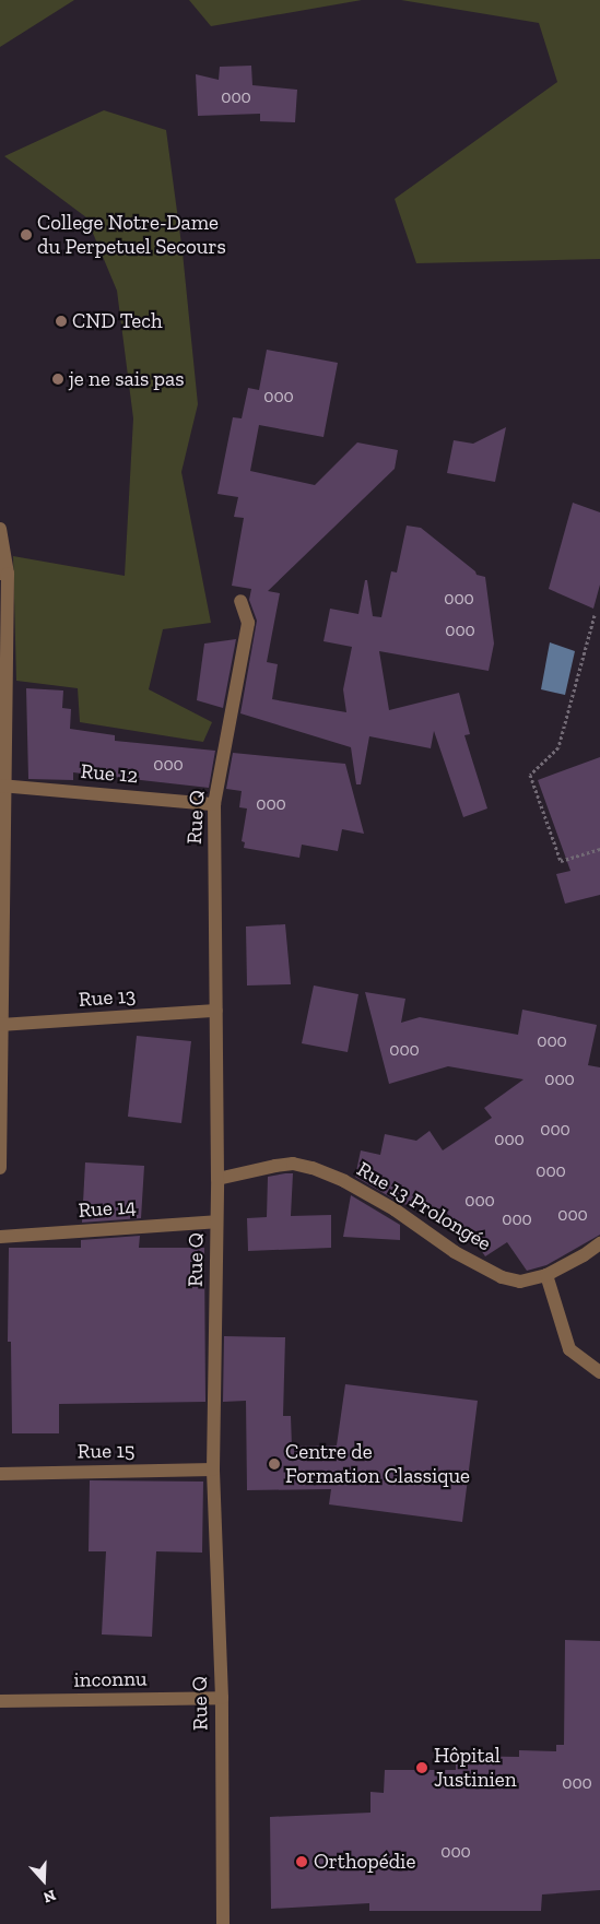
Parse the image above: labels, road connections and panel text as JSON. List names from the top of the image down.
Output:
{
  "streets": {
    "street": [
      "Rue 12",
      "Rue Q",
      "Rue 13",
      "Rue 13 Prolongée",
      "Rue 14",
      "Rue 15",
      "inconnu"
    ]
  },
  "crossings": [
    ["Rue 12", "Rue Q"],
    ["Rue Q", "Rue 13"],
    ["Rue Q", "Rue 13 Prolongée"],
    ["Rue Q", "Rue 14"],
    ["Rue Q", "Rue 15"],
    ["Rue Q", "inconnu"]
  ],
  "places": [
    "College Notre-Dame du Perpetuel Secours",
    "CND Tech",
    "je ne sais pas",
    "Centre de Formation Classique",
    "Hôpital Justinien",
    "Orthopédie"
  ],
  "house_numbers": [
    "000",
    "000",
    "000",
    "000",
    "000",
    "000",
    "000",
    "000",
    "000",
    "000",
    "000",
    "000",
    "000",
    "000",
    "000",
    "000",
    "000"
  ],
  "north": "bottom"
}
